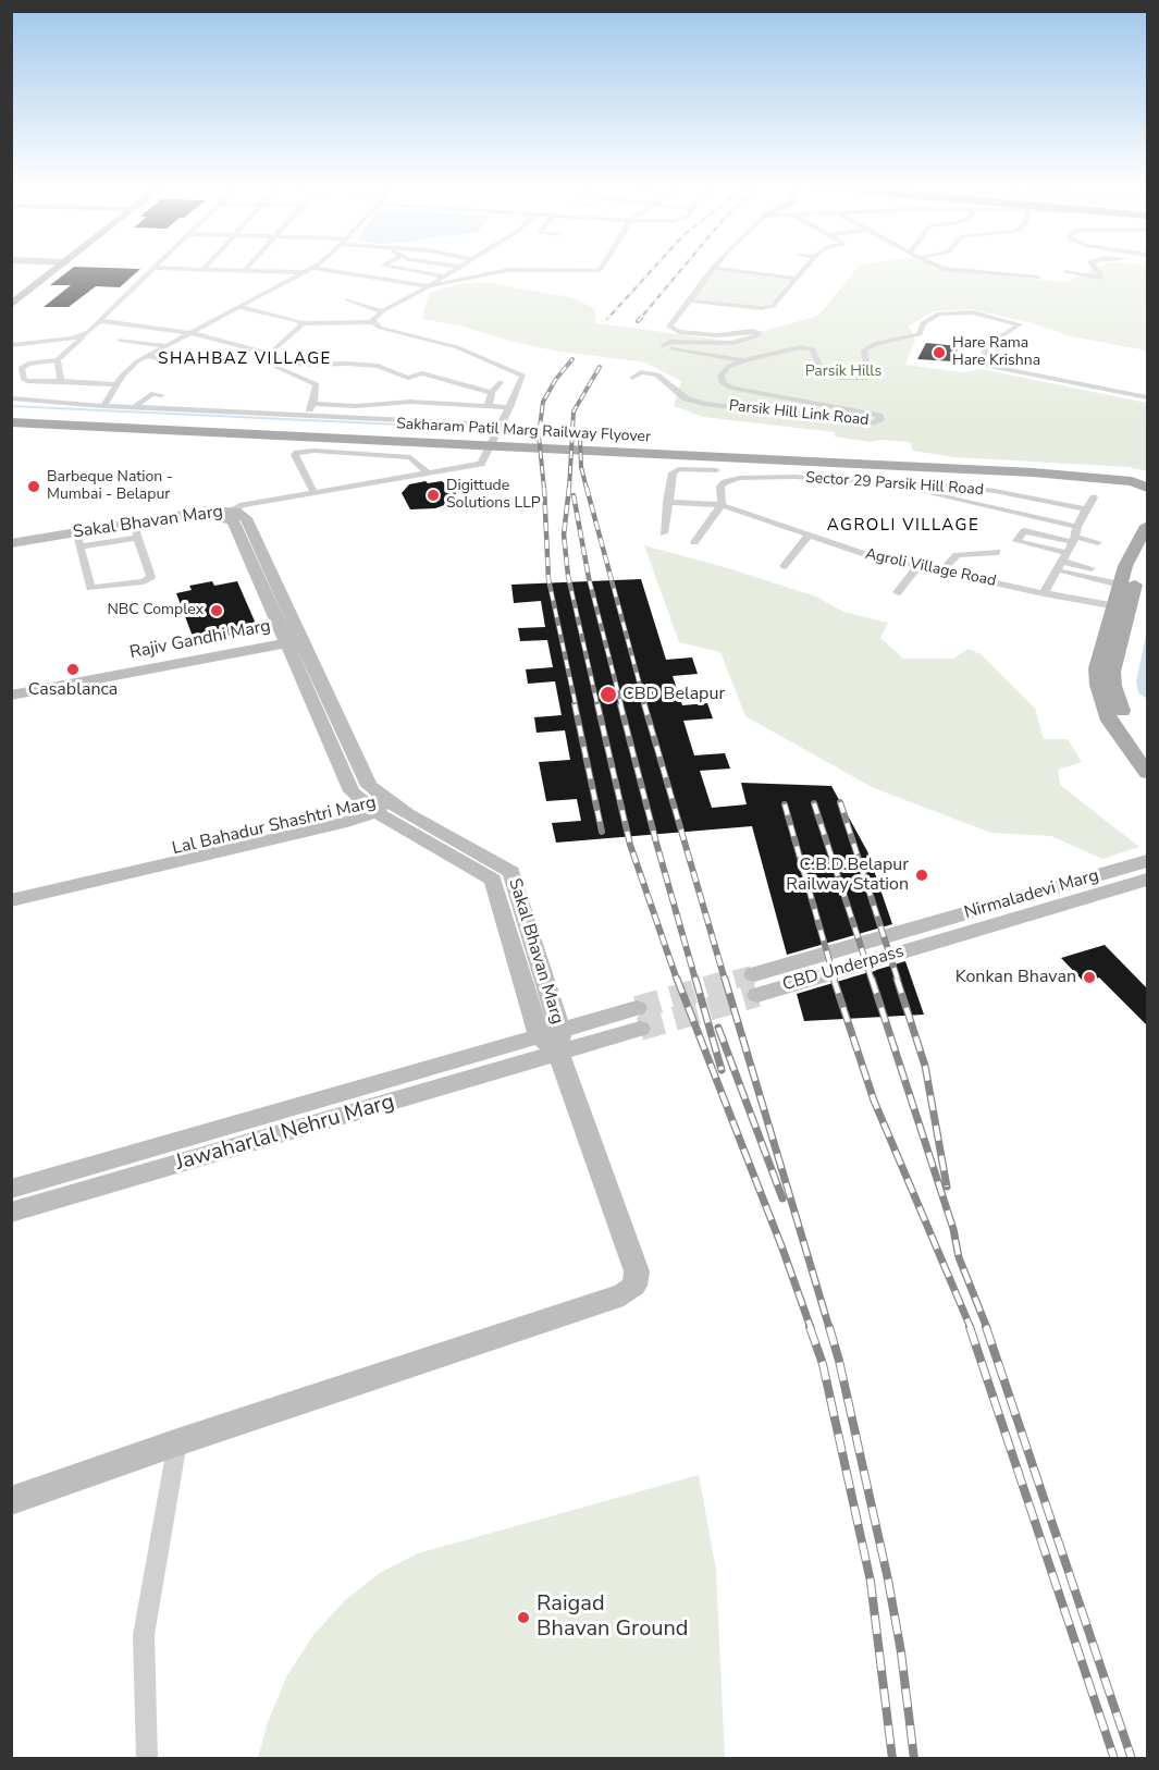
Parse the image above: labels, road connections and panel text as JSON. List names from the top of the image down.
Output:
{
  "streets": {
    "main road": ["Sakharam Patil Marg Railway Flyover"],
    "street": [
      "Parsik Hill Link Road",
      "Sector 29 Parsik Hill Road",
      "Sakal Bhavan Marg",
      "Agroli Village Road",
      "Rajiv Gandhi Marg",
      "Lal Bahadur Shashtri Marg",
      "Nirmaladevi Marg",
      "CBD Underpass",
      "Jawaharlal Nehru Marg"
    ]
  },
  "crossings": [
    ["Sakal Bhavan Marg", "Rajiv Gandhi Marg"],
    ["Sakal Bhavan Marg", "Lal Bahadur Shashtri Marg"],
    ["Sakal Bhavan Marg", "Jawaharlal Nehru Marg"],
    ["Nirmaladevi Marg", "CBD Underpass"]
  ],
  "districts": ["SHAHBAZ VILLAGE", "AGROLI VILLAGE"],
  "parks": ["Parsik Hills"],
  "places": [
    "Hare Rama Hare Krishna",
    "Barbeque Nation - Mumbai - Belapur",
    "Digittude Solutions LLP",
    "NBC Complex",
    "Casablanca",
    "CBD Belapur",
    "C.B.D.Belapur Railway Station",
    "Konkan Bhavan",
    "Raigad Bhavan Ground"
  ]
}
